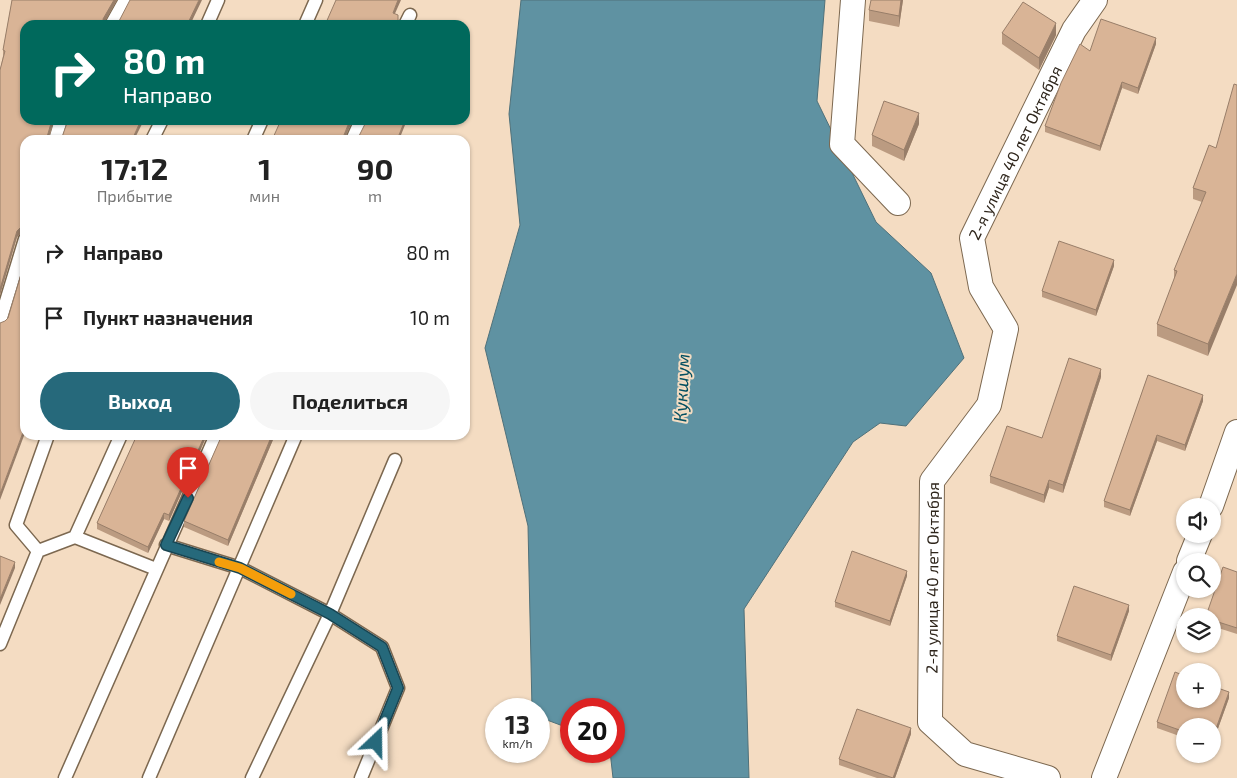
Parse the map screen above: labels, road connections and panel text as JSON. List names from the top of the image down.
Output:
{
  "streets": {
    "street": ["2-я улица 40 лет Октября"]
  },
  "water": ["Кукшум"],
  "page": {
    "turn": ["80 m", "Направо"],
    "eta": [
      "17:12",
      "Прибытие",
      "1",
      "мин",
      "90",
      "m"
    ],
    "list": [
      {
        "name": "Направо",
        "value": "80 m"
      },
      {
        "name": "Пункт назначения",
        "value": "10 m"
      }
    ],
    "buttons": ["Выход", "Поделиться"],
    "map_buttons": ["+", "−"],
    "speed": "13 km/h",
    "limit": "20"
  }
}
